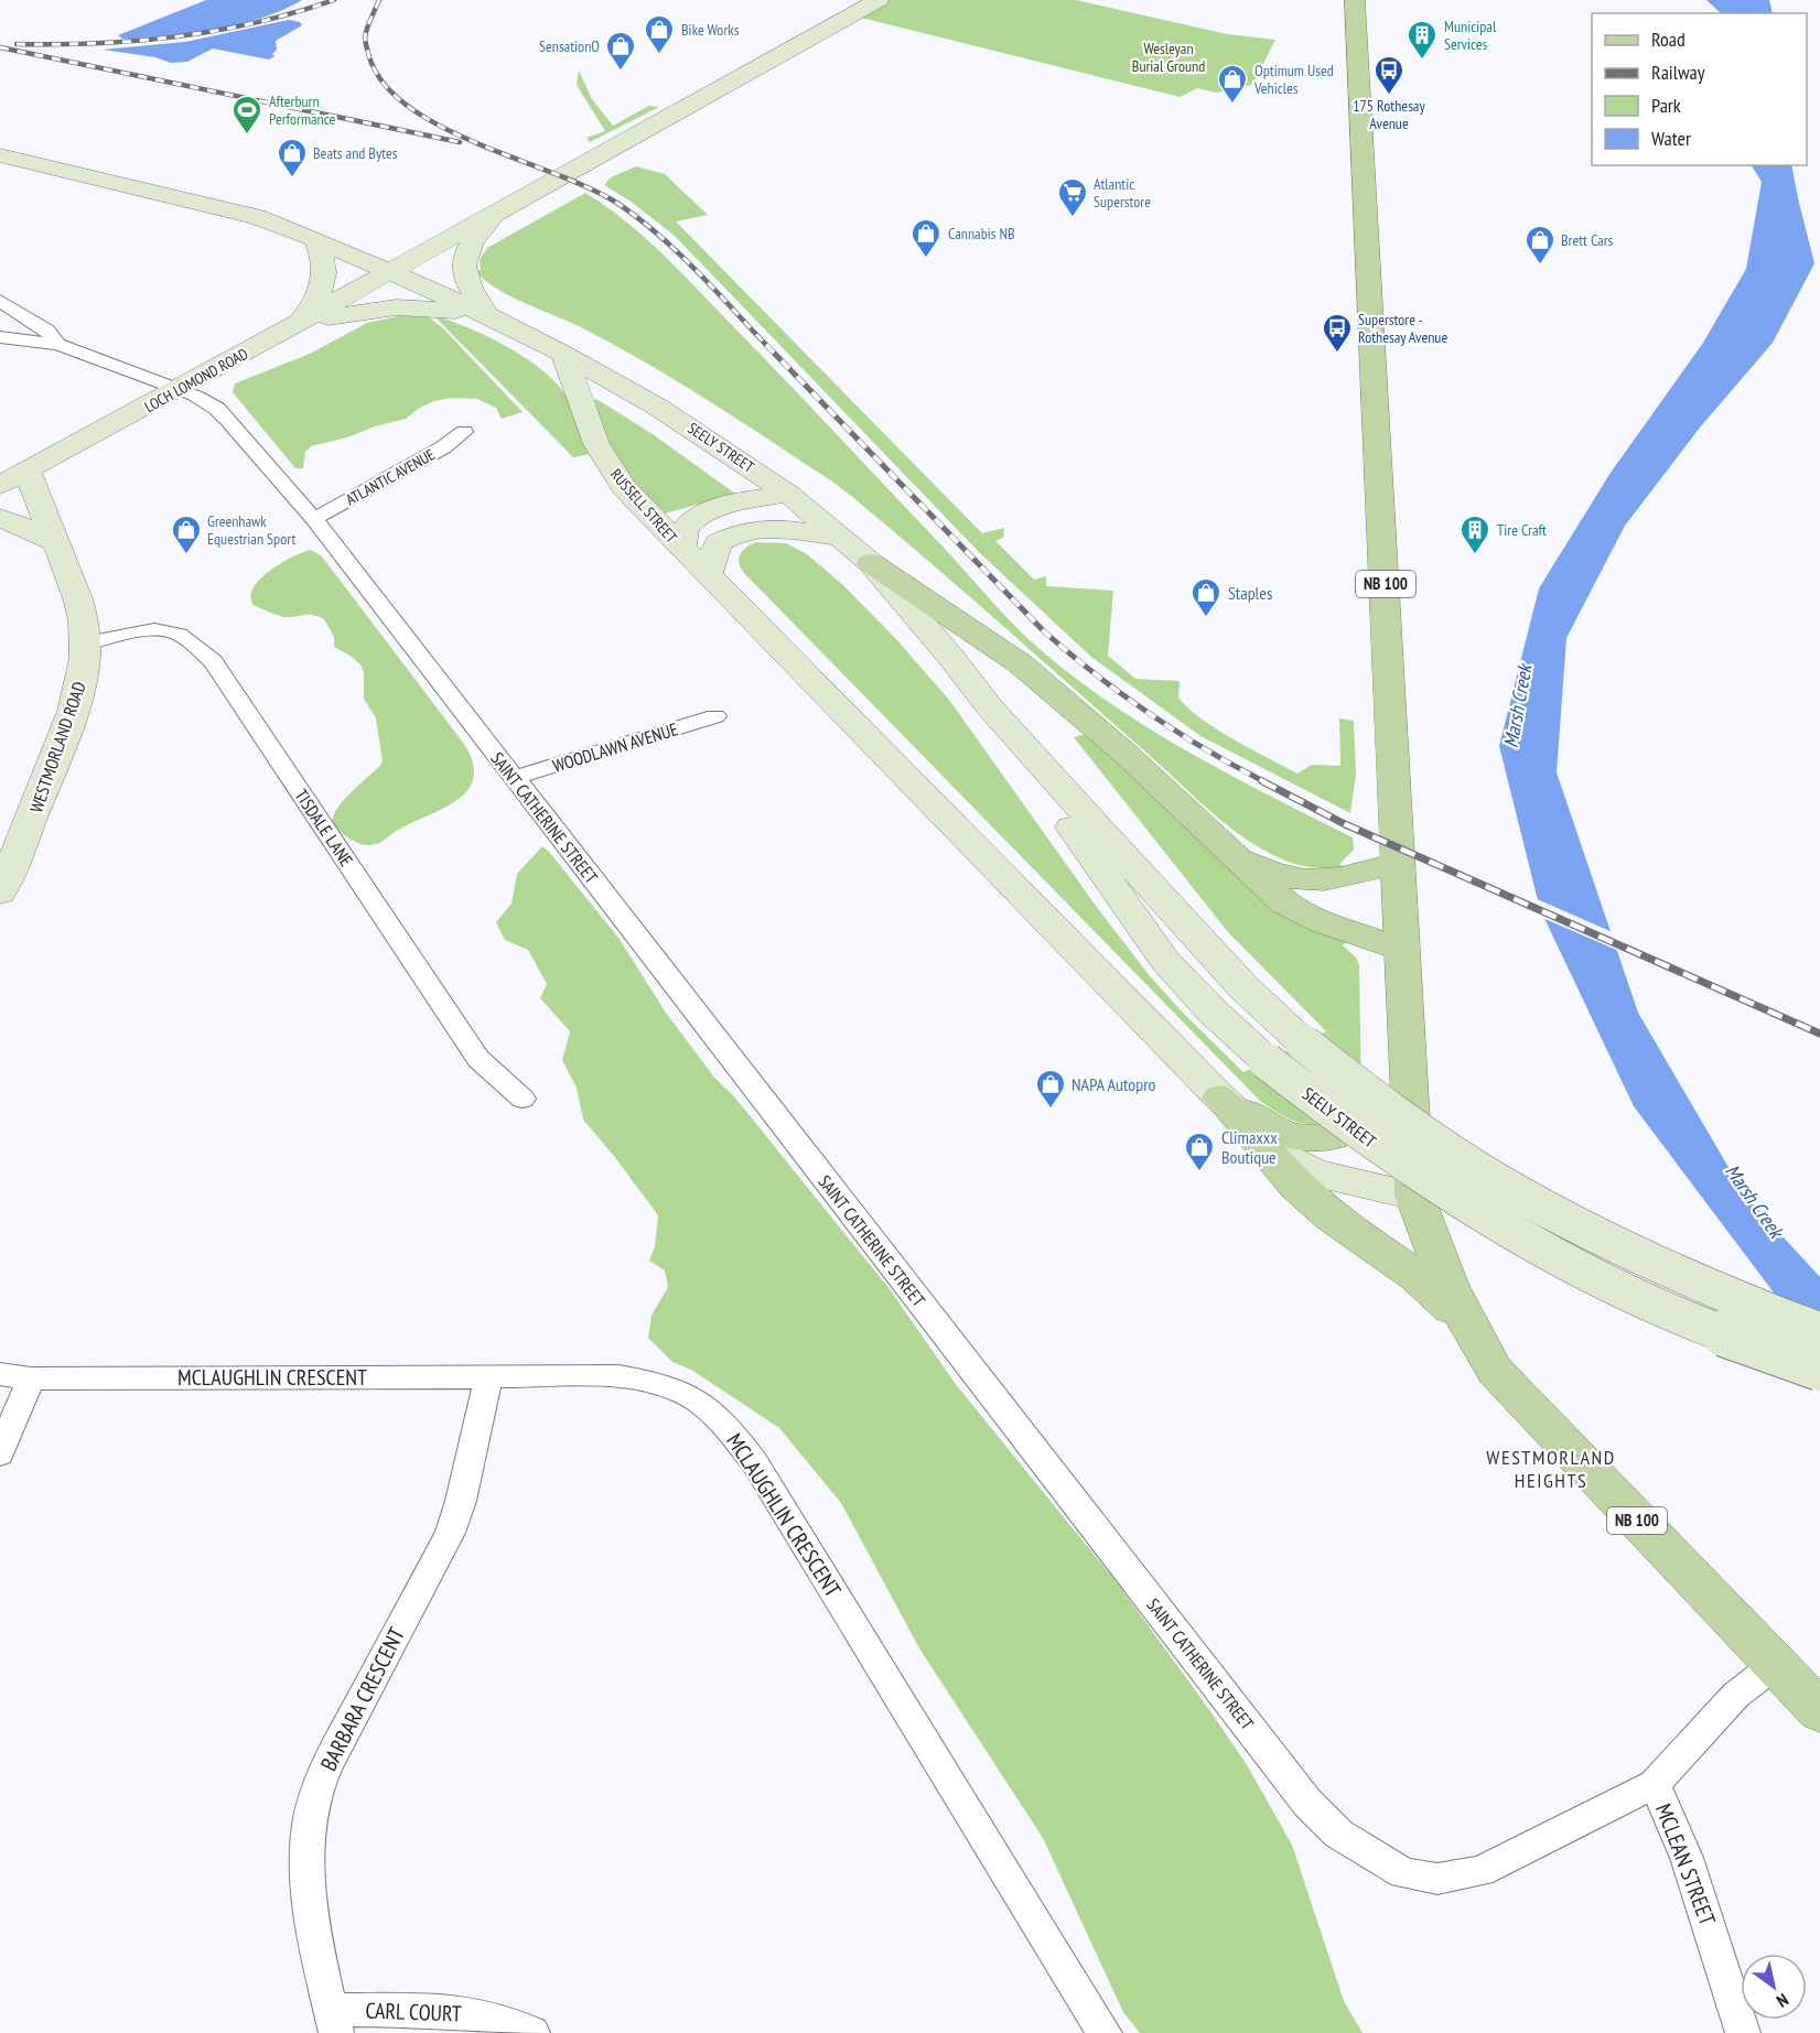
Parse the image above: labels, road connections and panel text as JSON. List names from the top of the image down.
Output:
{
  "streets": {
    "main road": [
      "LOCH LOMOND ROAD",
      "SEELY STREET",
      "RUSSELL STREET",
      "NB 100",
      "WESTMORLAND ROAD"
    ],
    "street": [
      "ATLANTIC AVENUE",
      "WOODLAWN AVENUE",
      "SAINT CATHERINE STREET",
      "TISDALE LANE",
      "MCLAUGHLIN CRESCENT",
      "BARBARA CRESCENT",
      "MCLEAN STREET",
      "CARL COURT"
    ]
  },
  "crossings": [
    ["LOCH LOMOND ROAD", "SEELY STREET"],
    ["LOCH LOMOND ROAD", "WESTMORLAND ROAD"],
    ["LOCH LOMOND ROAD", "SAINT CATHERINE STREET"],
    ["SEELY STREET", "RUSSELL STREET"],
    ["ATLANTIC AVENUE", "SAINT CATHERINE STREET"],
    ["RUSSELL STREET", "NB 100"],
    ["NB 100", "MCLEAN STREET"],
    ["WESTMORLAND ROAD", "TISDALE LANE"],
    ["WOODLAWN AVENUE", "SAINT CATHERINE STREET"],
    ["SAINT CATHERINE STREET", "MCLEAN STREET"],
    ["MCLAUGHLIN CRESCENT", "BARBARA CRESCENT"],
    ["BARBARA CRESCENT", "CARL COURT"]
  ],
  "districts": ["WESTMORLAND HEIGHTS"],
  "water": ["Marsh Creek"],
  "parks": ["Wesleyan Burial Ground"],
  "places": {
    "shop": [
      "Bike Works",
      "SensationO",
      "Optimum Used Vehicles",
      "Beats and Bytes",
      "Cannabis NB",
      "Brett Cars",
      "Greenhawk Equestrian Sport",
      "Staples",
      "NAPA Autopro",
      "Climaxxx Boutique"
    ],
    "building": ["Municipal Services", "Tire Craft"],
    "bus stop": ["175 Rothesay Avenue", "Superstore - Rothesay Avenue"],
    "sports": ["Afterburn Performance"],
    "supermarket": ["Atlantic Superstore"]
  },
  "legend": [
    "Road",
    "Railway",
    "Park",
    "Water"
  ],
  "north": "bottom right"
}
